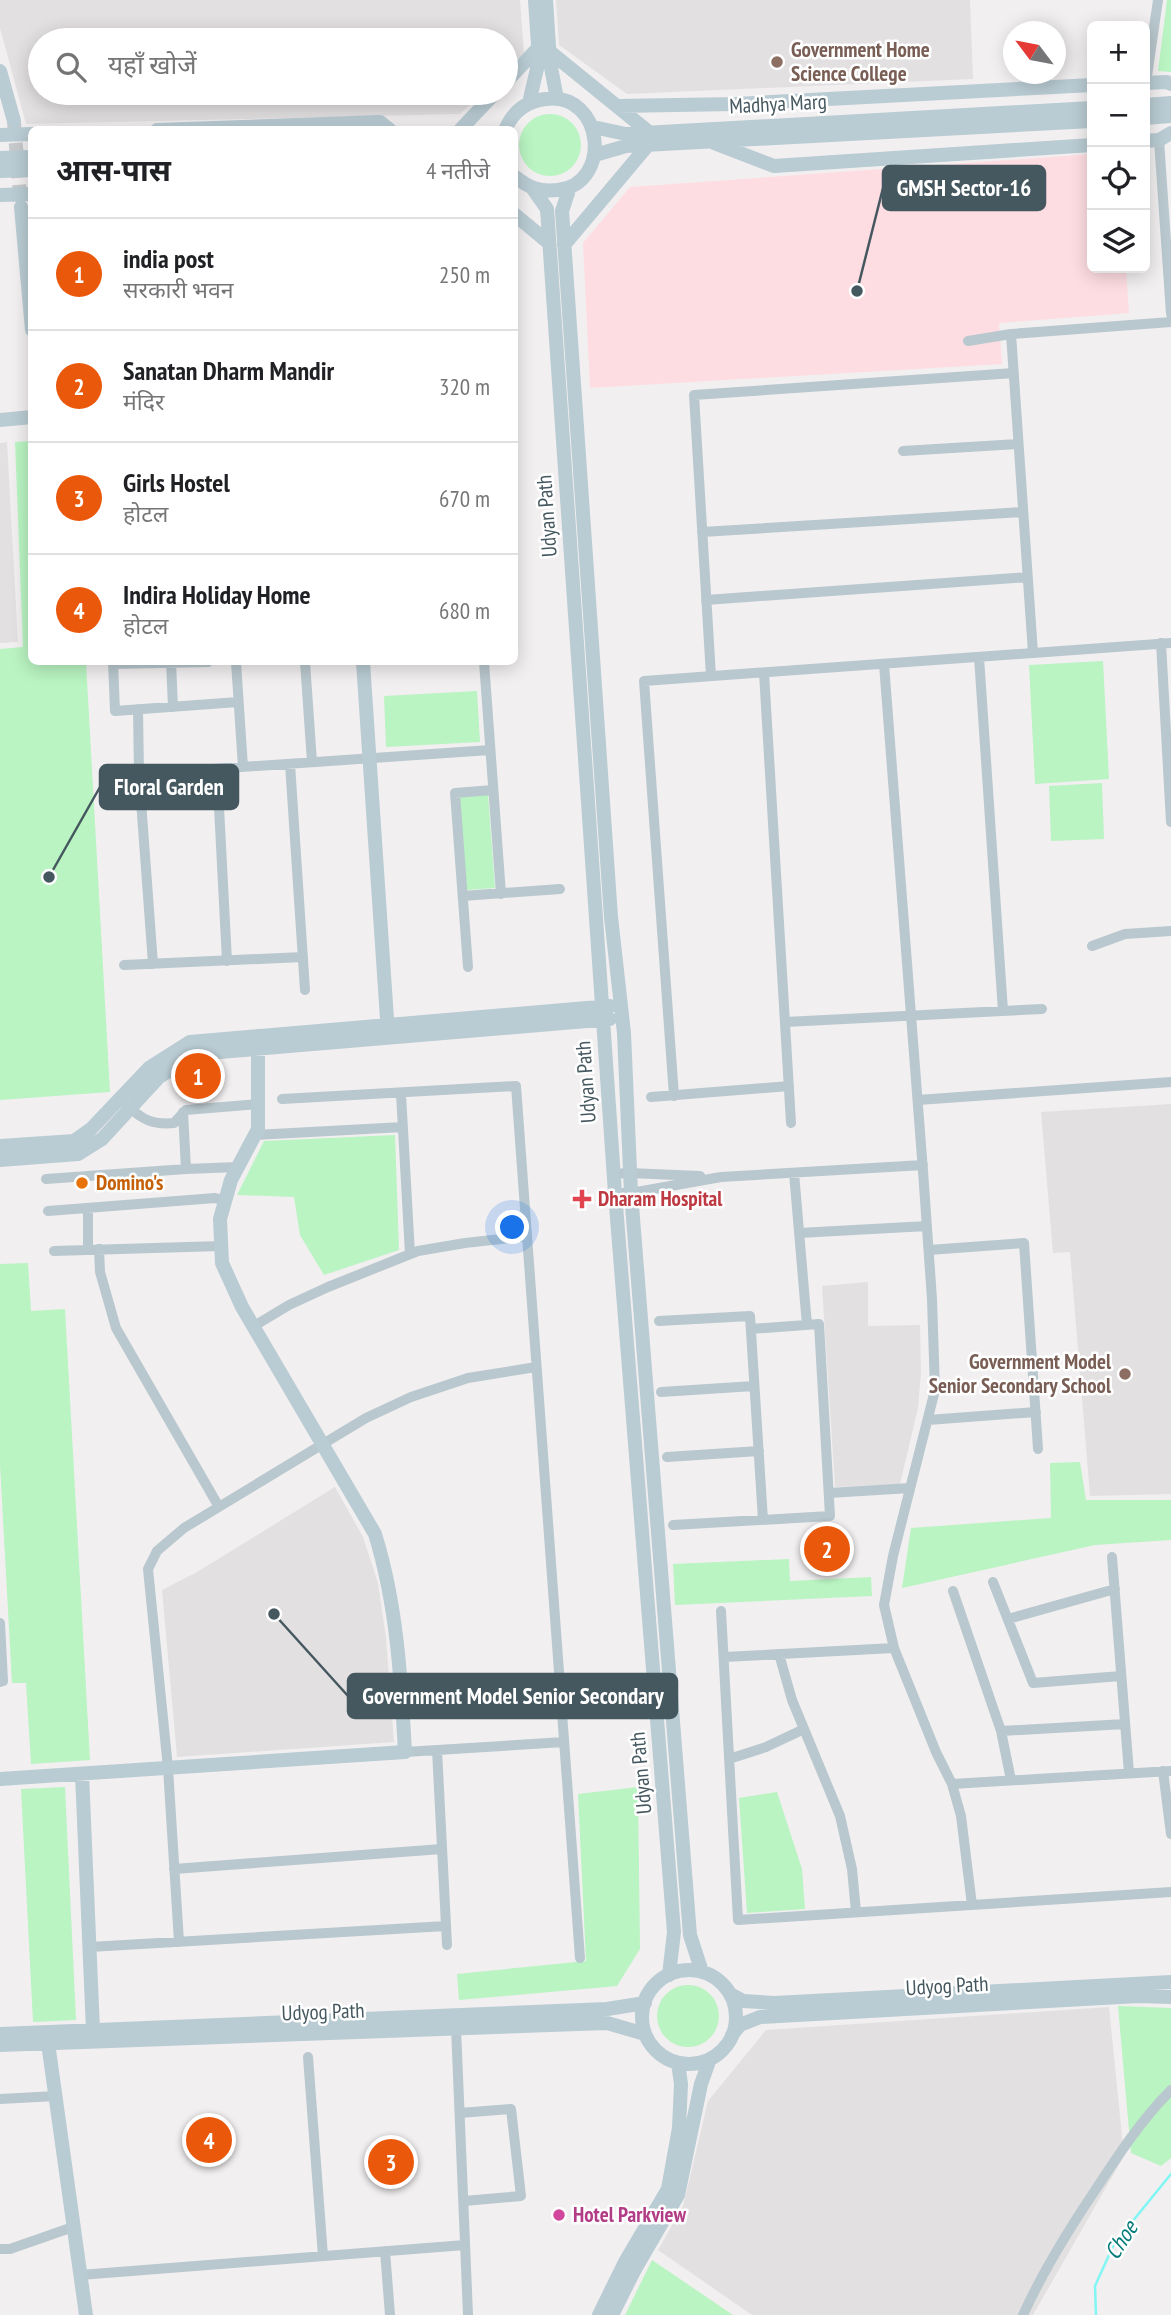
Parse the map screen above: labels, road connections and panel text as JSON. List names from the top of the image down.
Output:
{
  "streets": {
    "main road": ["Madhya Marg", "Udyan Path", "Udyog Path"]
  },
  "crossings": [
    ["Udyan Path", "Udyog Path"]
  ],
  "water": ["Choe"],
  "places": {
    "other": [
      "Government Home Science College",
      "GMSH Sector-16",
      "Floral Garden",
      "Domino's",
      "Government Model Senior Secondary School",
      "Government Model Senior Secondary",
      "Hotel Parkview"
    ],
    "health": ["Dharam Hospital"]
  },
  "north": "top left",
  "page": {
    "map_buttons": ["+", "−"],
    "search": "यहाँ खोजें",
    "heading": ["आस-पास", "4 नतीजे"],
    "list": [
      {
        "mark": "1",
        "name": "india post",
        "note": "सरकारी भवन",
        "value": "250 m"
      },
      {
        "mark": "2",
        "name": "Sanatan Dharm Mandir",
        "note": "मंदिर",
        "value": "320 m"
      },
      {
        "mark": "3",
        "name": "Girls Hostel",
        "note": "होटल",
        "value": "670 m"
      },
      {
        "mark": "4",
        "name": "Indira Holiday Home",
        "note": "होटल",
        "value": "680 m"
      }
    ],
    "pins": [
      "1",
      "2",
      "4",
      "3"
    ]
  }
}
